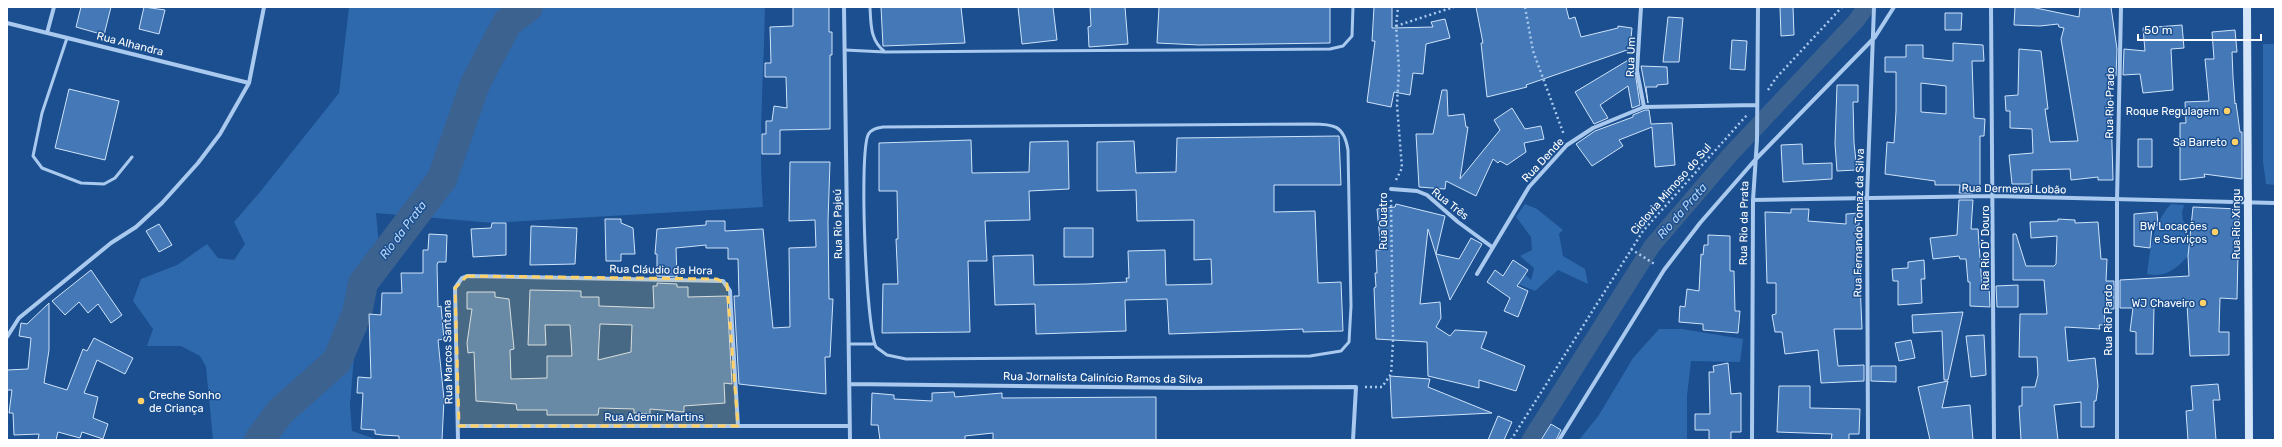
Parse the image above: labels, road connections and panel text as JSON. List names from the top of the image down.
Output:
{
  "streets": {
    "main road": ["Rua Rio Xingu"],
    "street": [
      "Rua Alhandra",
      "Rua Um",
      "Rua Rio Prado",
      "Rua Dende",
      "Rua Dermeval Lobão",
      "Rua Três",
      "Rua Rio da Prata",
      "Rua Fernando Tomaz da Silva",
      "Rua Rio Pajeú",
      "Rua Rio D' Douro",
      "Rua Cláudio da Hora",
      "Rua Rio Pardo",
      "Rua Marcos Santana",
      "Rua Jornalista Calinício Ramos da Silva",
      "Rua Ademir Martins"
    ],
    "path": ["Ciclovia Mimoso do Sul", "Rua Quatro"]
  },
  "crossings": [
    ["Rua Um", "Rua Dende"],
    ["Rua Rio Prado", "Rua Dermeval Lobão"],
    ["Rua Rio Prado", "Rua Rio Pardo"],
    ["Rua Dende", "Ciclovia Mimoso do Sul"],
    ["Rua Dende", "Rua Três"],
    ["Rua Dende", "Rua Rio da Prata"],
    ["Ciclovia Mimoso do Sul", "Rua Rio da Prata"],
    ["Rua Dermeval Lobão", "Rua Rio da Prata"],
    ["Rua Dermeval Lobão", "Rua Fernando Tomaz da Silva"],
    ["Rua Dermeval Lobão", "Rua Rio Xingu"],
    ["Rua Dermeval Lobão", "Rua Rio D' Douro"],
    ["Rua Dermeval Lobão", "Rua Rio Pardo"],
    ["Rua Três", "Rua Quatro"],
    ["Rua Quatro", "Rua Jornalista Calinício Ramos da Silva"],
    ["Rua Rio Pajeú", "Rua Jornalista Calinício Ramos da Silva"],
    ["Rua Rio Pajeú", "Rua Ademir Martins"],
    ["Rua Cláudio da Hora", "Rua Marcos Santana"],
    ["Rua Cláudio da Hora", "Rua Ademir Martins"],
    ["Rua Marcos Santana", "Rua Ademir Martins"]
  ],
  "water": ["Rio da Prata"],
  "places": [
    "Roque Regulagem",
    "Sa Barreto",
    "BW Locações e Serviços",
    "WJ Chaveiro",
    "Creche Sonho de Criança"
  ],
  "scale_bar": "50 m"
}
